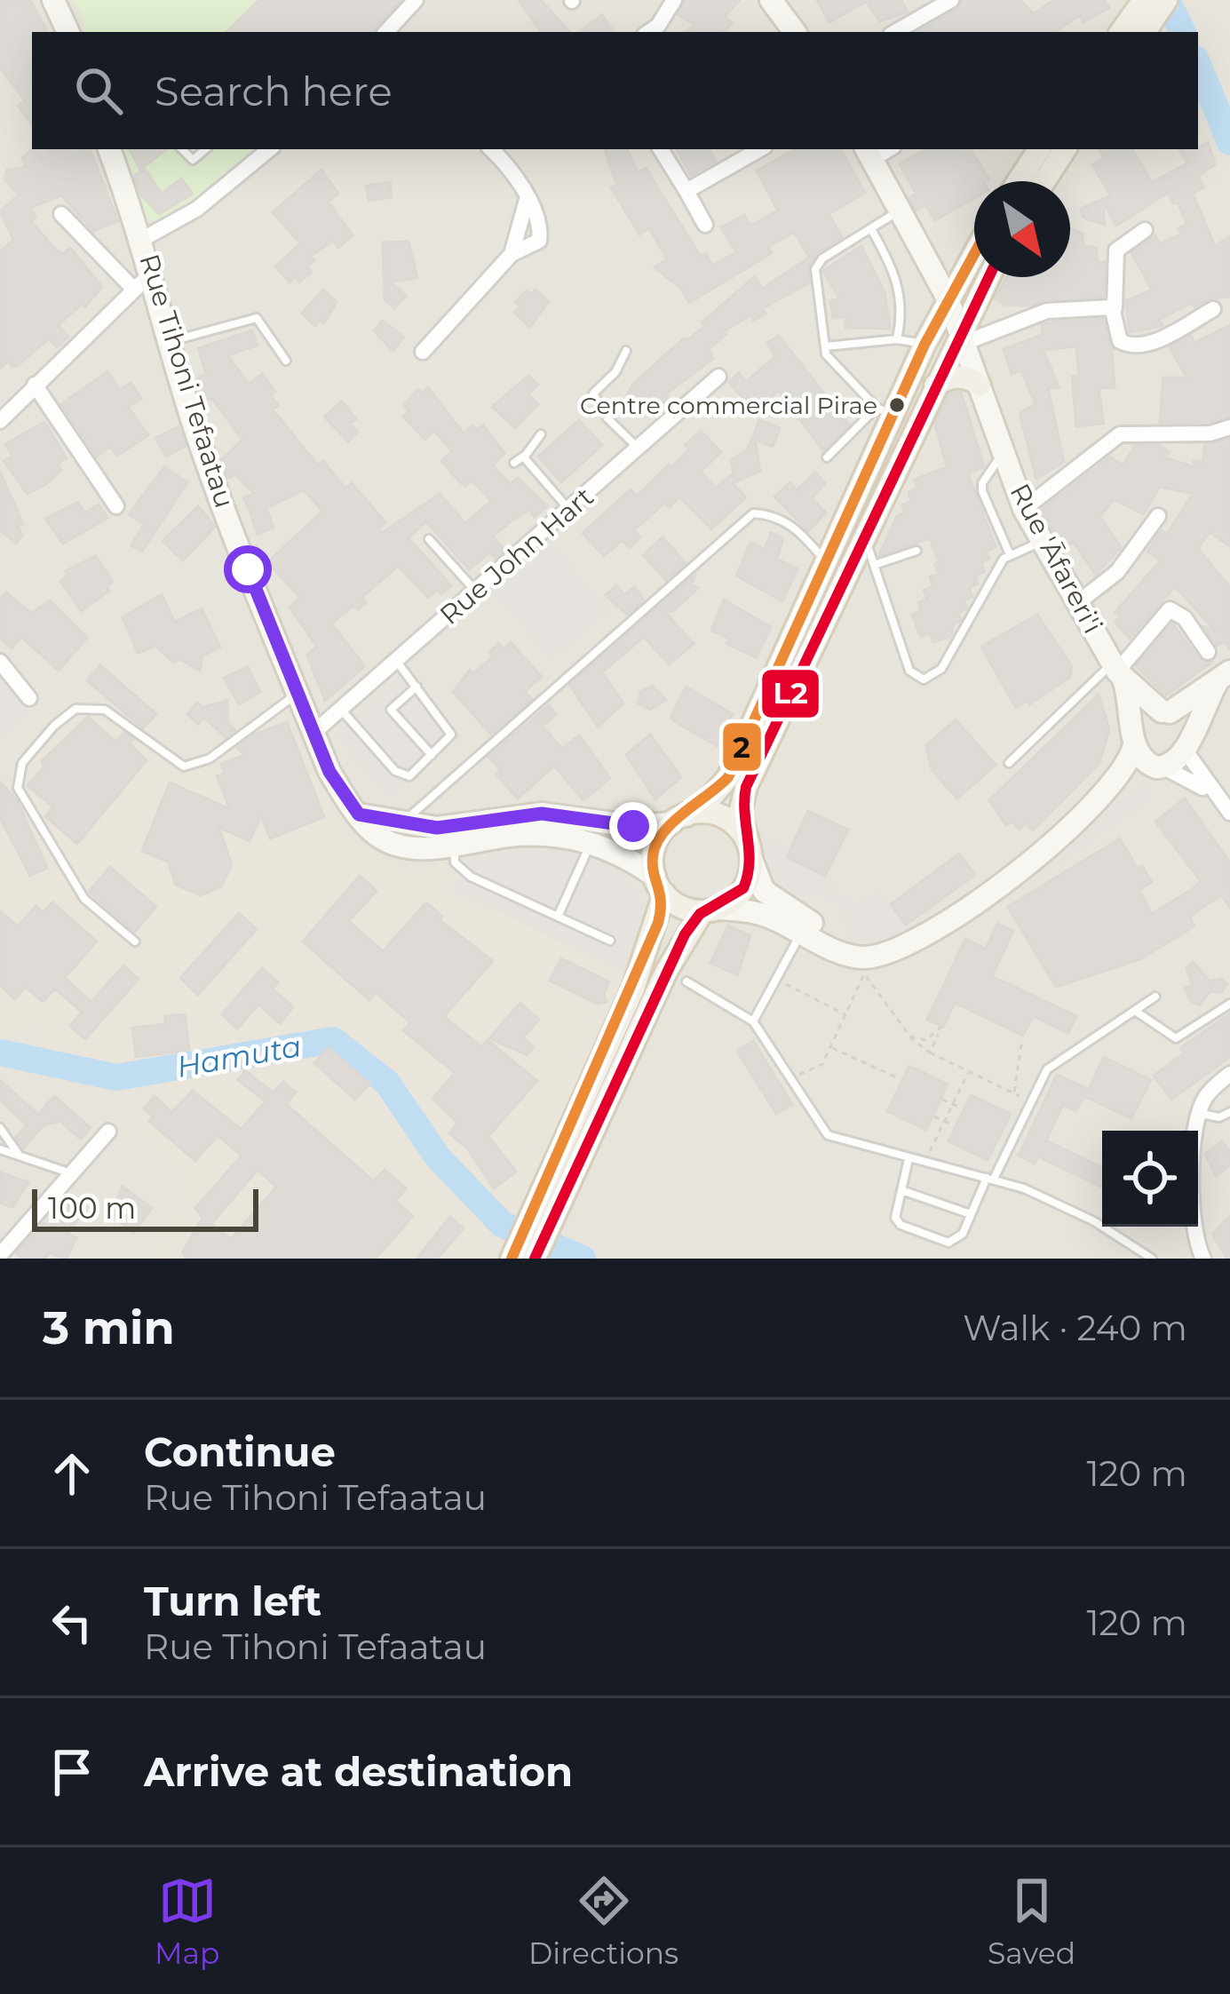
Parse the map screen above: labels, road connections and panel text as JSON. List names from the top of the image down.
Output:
{
  "streets": {
    "main road": ["Rue Tihoni Tefaatau", "Rue 'Āfareri'i"],
    "street": ["Rue John Hart"]
  },
  "crossings": [
    ["Rue Tihoni Tefaatau", "Rue John Hart"]
  ],
  "water": ["Hamuta"],
  "places": ["Centre commercial Pirae"],
  "lines": ["transit line 2", "transit line L2"],
  "scale_bar": "100 m",
  "north": "bottom right",
  "page": {
    "search": "Search here",
    "scale": "100 m",
    "heading": ["3 min", "Walk · 240 m"],
    "list": [
      ["Continue", "Rue Tihoni Tefaatau", "120 m"],
      ["Turn left", "Rue Tihoni Tefaatau", "120 m"],
      "Arrive at destination"
    ],
    "nav": ["Map", "Directions", "Saved"]
  }
}
